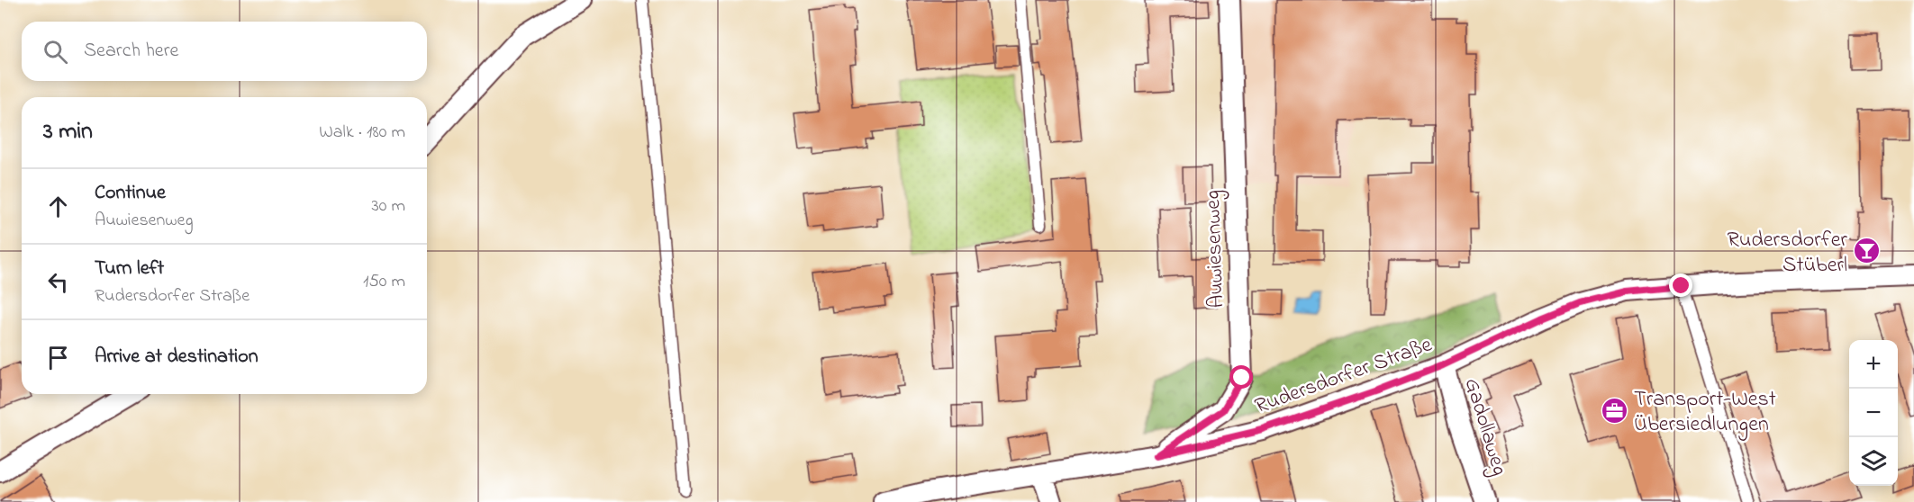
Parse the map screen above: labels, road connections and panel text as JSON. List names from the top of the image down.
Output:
{
  "streets": {
    "street": ["Auwiesenweg", "Rudersdorfer Straße", "Gadollaweg"]
  },
  "crossings": [
    ["Auwiesenweg", "Rudersdorfer Straße"],
    ["Rudersdorfer Straße", "Gadollaweg"]
  ],
  "places": {
    "bar": ["Rudersdorfer Stüberl"],
    "office": ["Transport-West Übersiedlungen"]
  },
  "page": {
    "search": "Search here",
    "heading": ["3 min", "Walk · 180 m"],
    "list": [
      ["Continue", "Auwiesenweg", "30 m"],
      ["Turn left", "Rudersdorfer Straße", "150 m"],
      "Arrive at destination"
    ],
    "map_buttons": ["+", "−"]
  }
}
